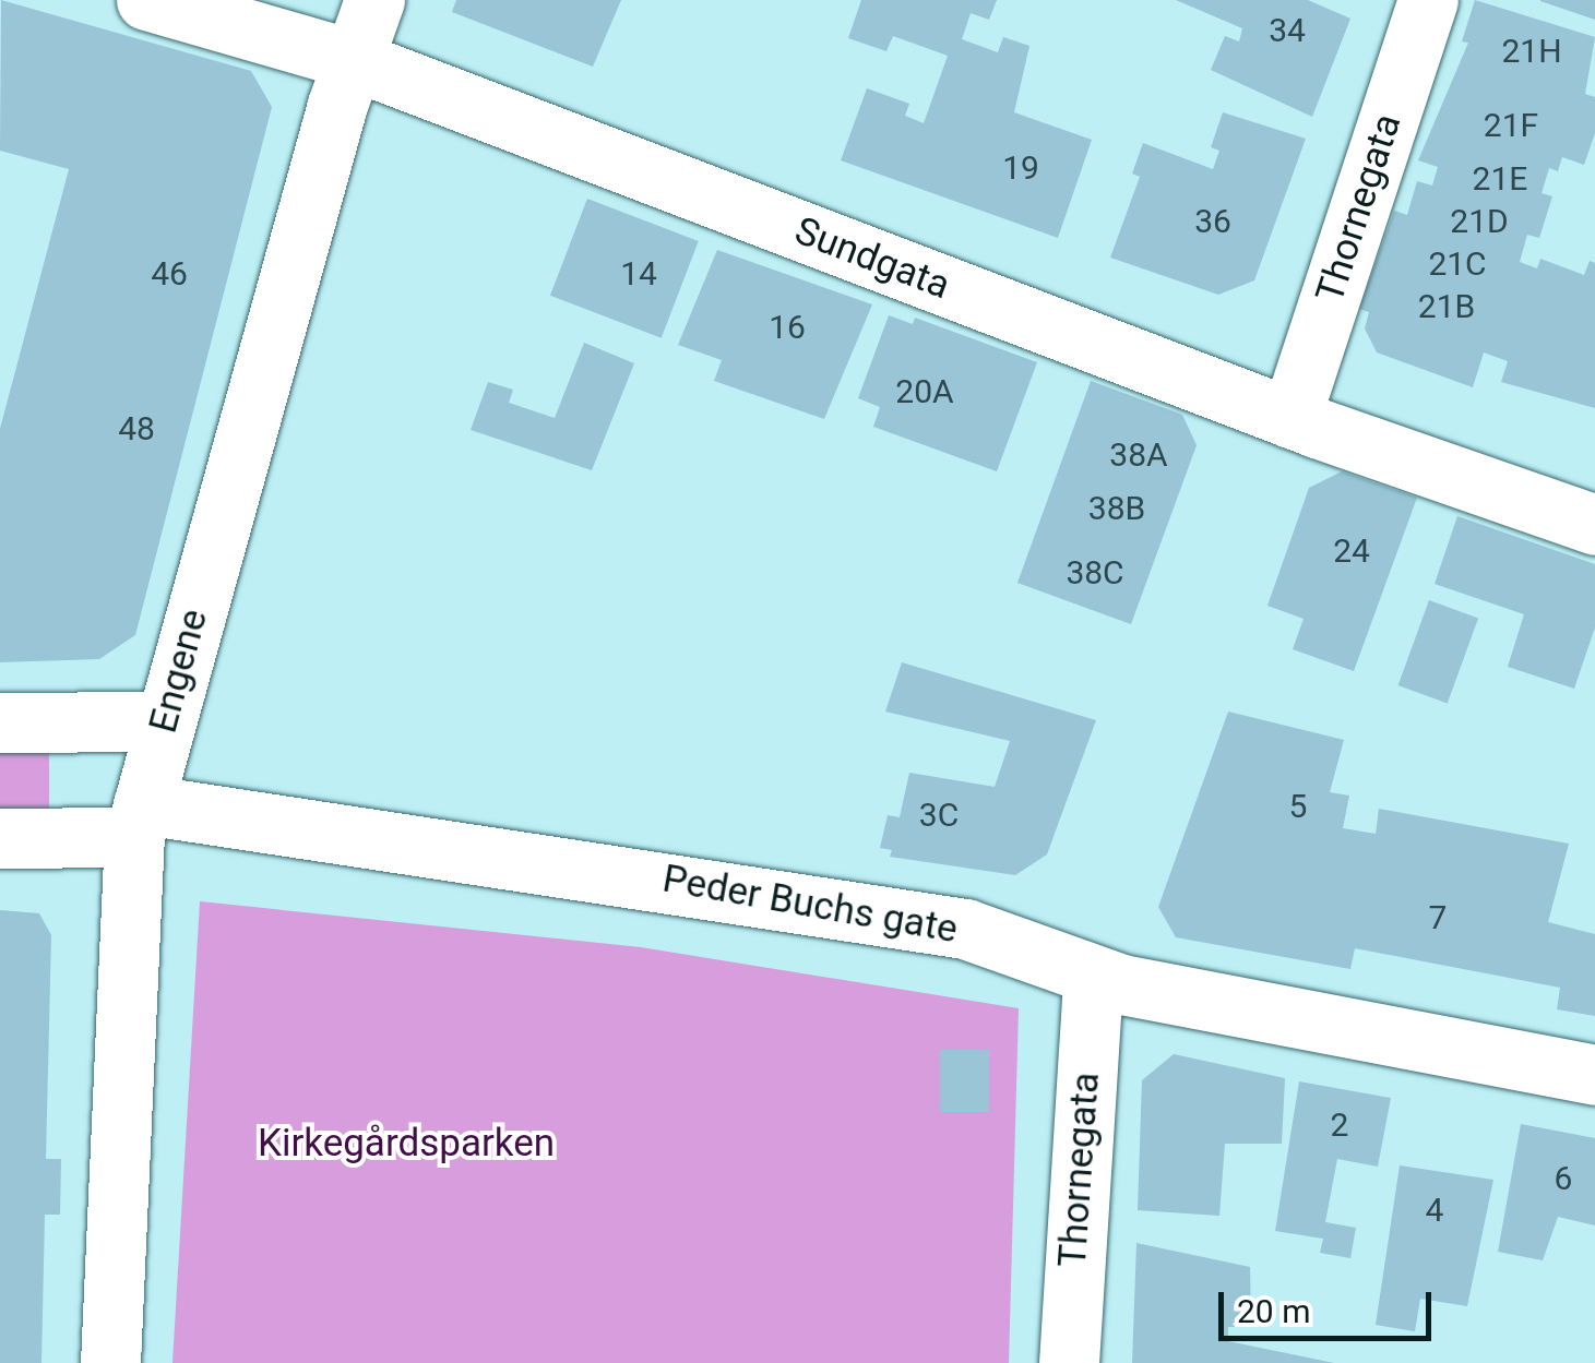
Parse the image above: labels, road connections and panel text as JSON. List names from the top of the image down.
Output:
{
  "streets": {
    "street": [
      "Thornegata",
      "Sundgata",
      "Engene",
      "Peder Buchs gate"
    ]
  },
  "crossings": [
    ["Thornegata", "Sundgata"],
    ["Thornegata", "Peder Buchs gate"],
    ["Sundgata", "Engene"],
    ["Engene", "Peder Buchs gate"]
  ],
  "parks": ["Kirkegårdsparken"],
  "house_numbers": [
    "34",
    "21H",
    "21F",
    "19",
    "21E",
    "36",
    "21D",
    "21C",
    "46",
    "14",
    "21B",
    "16",
    "20A",
    "48",
    "38A",
    "38B",
    "24",
    "38C",
    "5",
    "3C",
    "7",
    "2",
    "6",
    "4"
  ],
  "scale_bar": "20 m"
}
